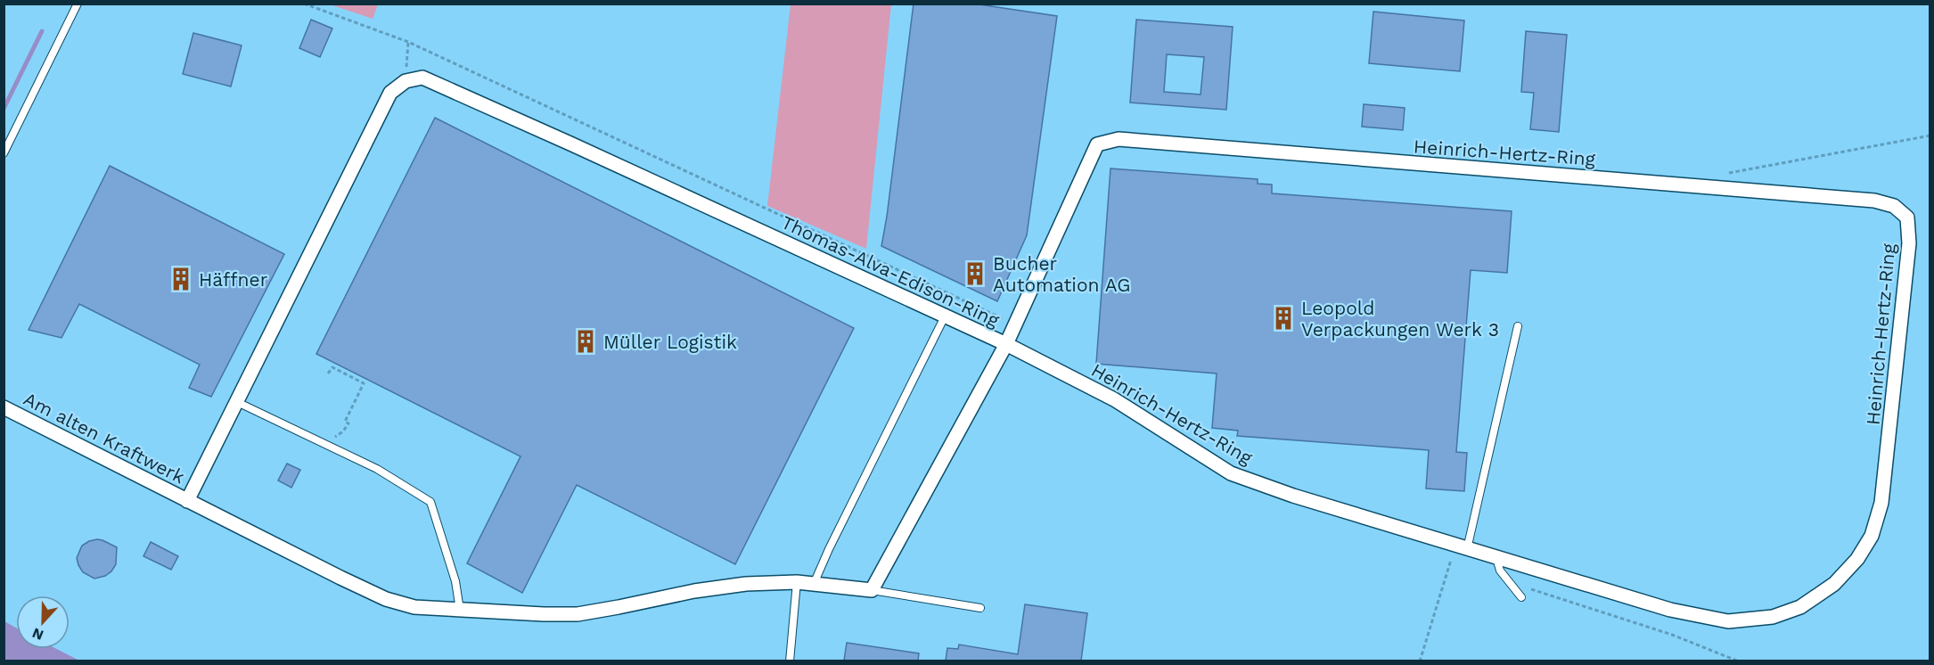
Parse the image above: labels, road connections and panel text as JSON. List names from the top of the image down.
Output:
{
  "streets": {
    "street": ["Heinrich-Hertz-Ring", "Thomas-Alva-Edison-Ring", "Am alten Kraftwerk"]
  },
  "crossings": [
    ["Heinrich-Hertz-Ring", "Thomas-Alva-Edison-Ring"]
  ],
  "places": {
    "building": [
      "Bucher Automation AG",
      "Häffner",
      "Leopold Verpackungen Werk 3",
      "Müller Logistik"
    ]
  },
  "north": "bottom"
}
